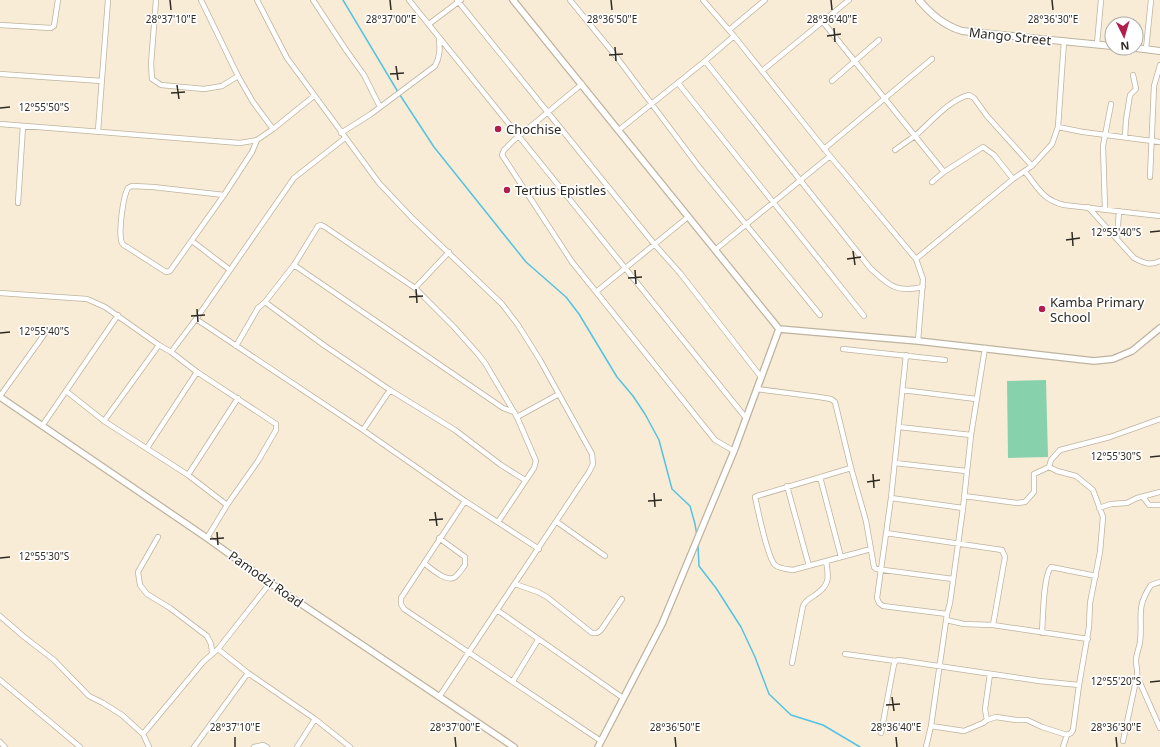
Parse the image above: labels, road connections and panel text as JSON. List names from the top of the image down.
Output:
{
  "streets": {
    "main road": ["Mango Street"],
    "street": ["Pamodzi Road"]
  },
  "places": ["Chochise", "Tertius Epistles", "Kamba Primary School"],
  "north": "bottom",
  "coordinates": [
    "28°37'10\"E",
    "28°37'00\"E",
    "28°36'50\"E",
    "28°36'40\"E",
    "28°36'30\"E",
    "12°55'50\"S",
    "12°55'40\"S",
    "12°55'30\"S",
    "12°55'20\"S"
  ]
}
